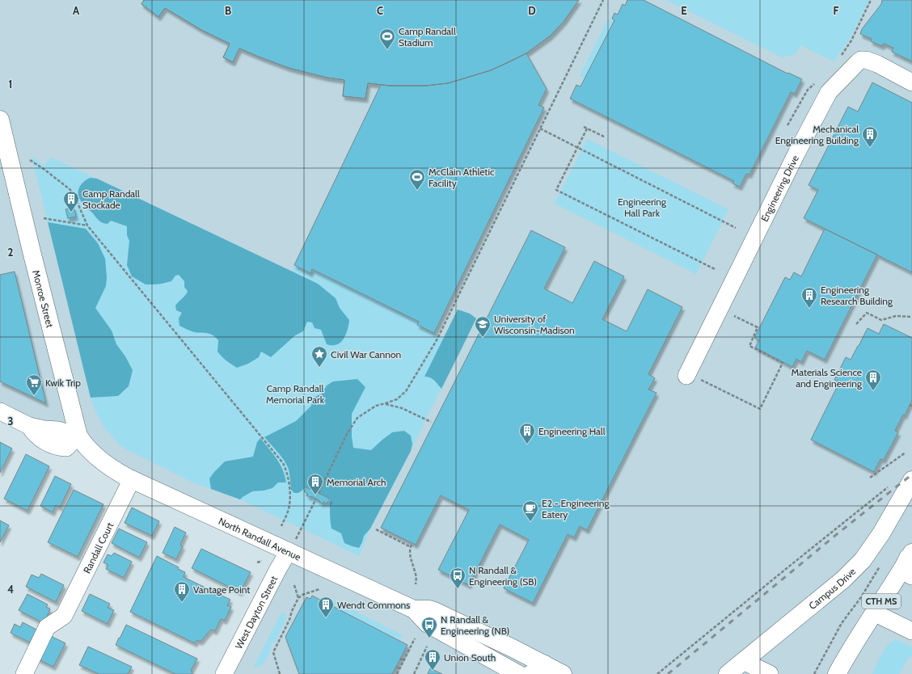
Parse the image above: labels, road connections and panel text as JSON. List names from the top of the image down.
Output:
{
  "streets": {
    "main road": [
      "Monroe Street",
      "North Randall Avenue",
      "Campus Drive",
      "CTH MS"
    ],
    "street": ["Engineering Drive", "Randall Court", "West Dayton Street"]
  },
  "crossings": [
    ["Monroe Street", "North Randall Avenue"],
    ["North Randall Avenue", "Randall Court"],
    ["North Randall Avenue", "West Dayton Street"]
  ],
  "parks": ["Engineering Hall Park", "Camp Randall Memorial Park"],
  "places": {
    "sports": ["Camp Randall Stadium", "McClain Athletic Facility"],
    "building": [
      "Mechanical Engineering Building",
      "Camp Randall Stockade",
      "Engineering Research Building",
      "Materials Science and Engineering",
      "Engineering Hall",
      "Memorial Arch",
      "Vantage Point",
      "Wendt Commons",
      "Union South"
    ],
    "school or university": ["University of Wisconsin-Madison"],
    "place": ["Civil War Cannon"],
    "supermarket": ["Kwik Trip"],
    "cafe": ["E2 - Engineering Eatery"],
    "bus stop": ["N Randall & Engineering (SB)", "N Randall & Engineering (NB)"]
  },
  "grid": {
    "columns": [
      "A",
      "B",
      "C",
      "D",
      "E",
      "F"
    ],
    "rows": [
      "1",
      "2",
      "3",
      "4"
    ]
  }
}
